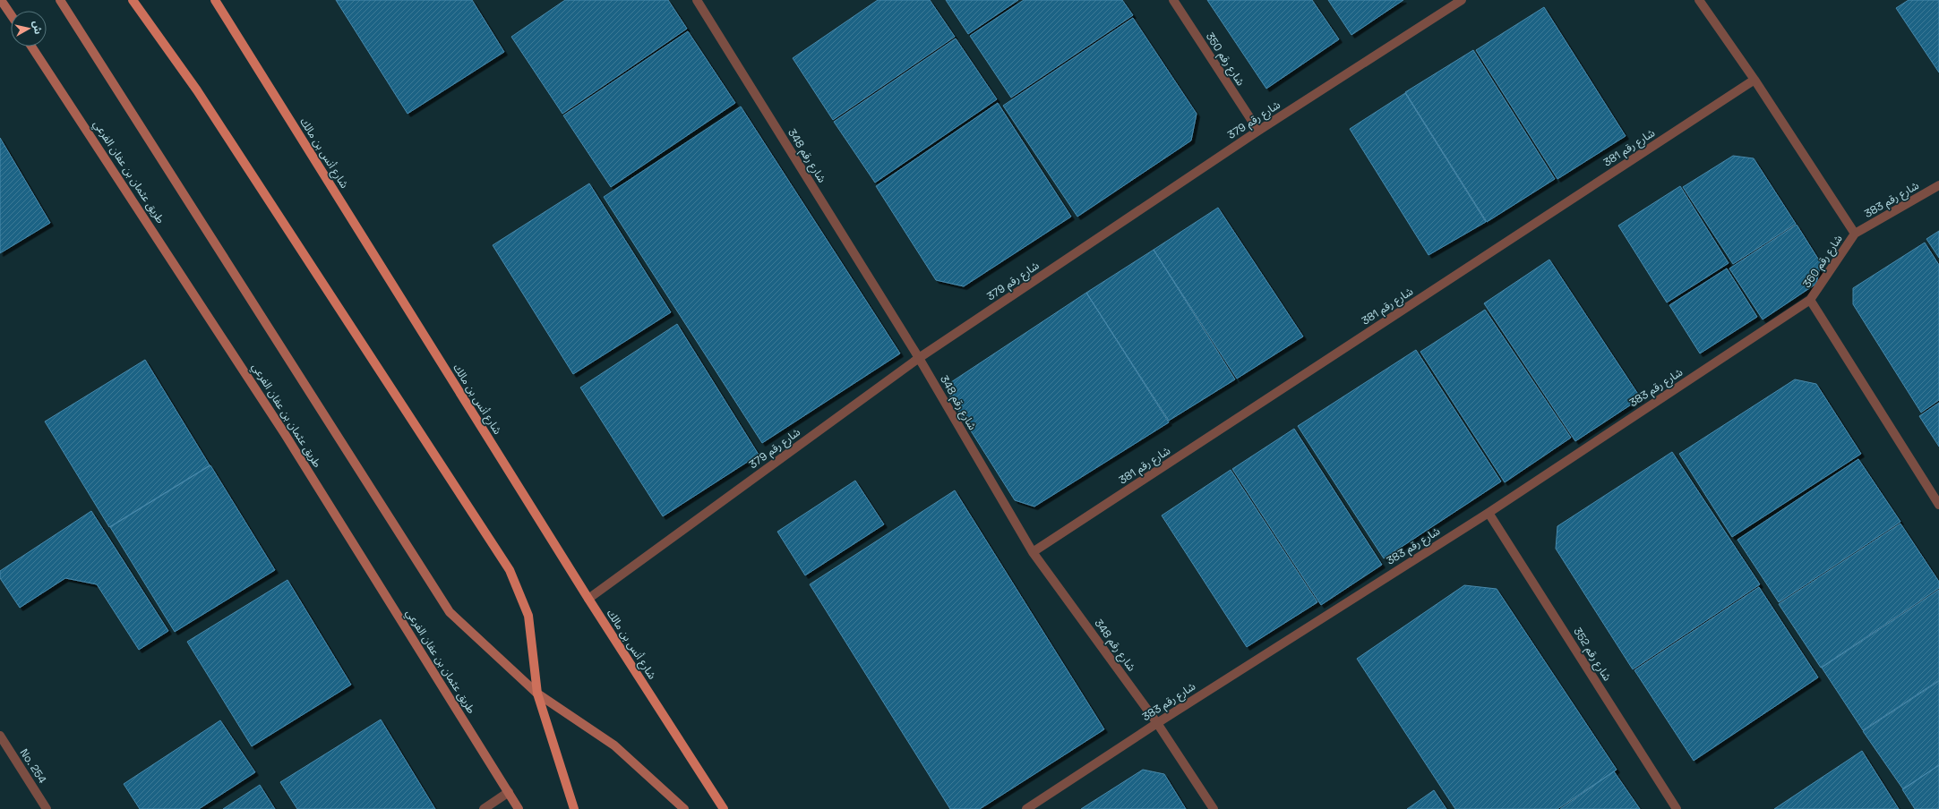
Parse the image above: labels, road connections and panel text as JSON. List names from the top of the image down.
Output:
{
  "streets": {
    "main road": ["شارع أنس بن مالك", "طريق عثمان بن عفان الفرعي"],
    "street": [
      "شارع رقم 350",
      "شارع رقم 379",
      "شارع رقم 381",
      "شارع رقم 348",
      "شارع رقم 383",
      "شارع رقم 360",
      "شارع رقم 352",
      "No. 254"
    ]
  },
  "crossings": [
    ["شارع رقم 350", "شارع رقم 379"],
    ["شارع رقم 379", "شارع أنس بن مالك"],
    ["شارع رقم 379", "شارع رقم 348"],
    ["شارع رقم 381", "شارع رقم 348"],
    ["شارع رقم 381", "شارع رقم 360"],
    ["شارع رقم 348", "شارع رقم 383"],
    ["شارع رقم 383", "شارع رقم 360"],
    ["شارع رقم 383", "شارع رقم 352"]
  ],
  "north": "right"
}
